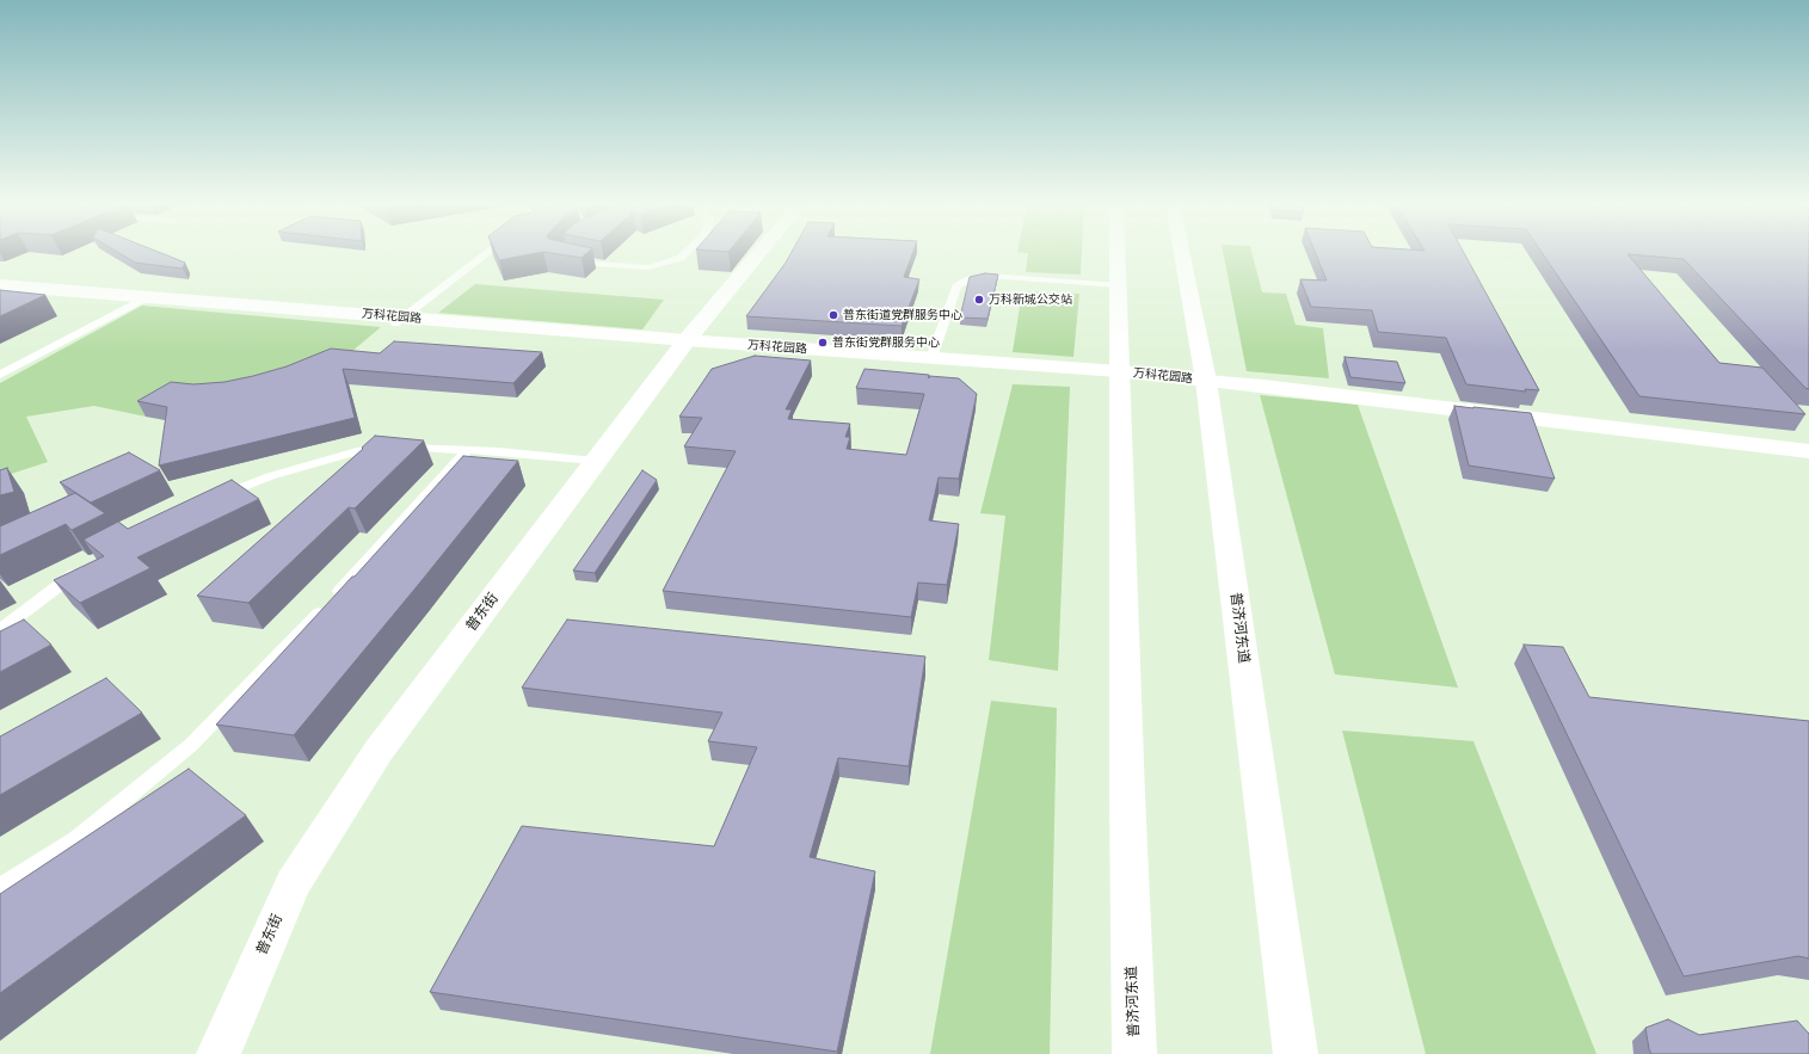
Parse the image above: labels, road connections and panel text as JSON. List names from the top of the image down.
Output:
{
  "streets": {
    "street": ["万科花园路", "普东街", "普济河东道"]
  },
  "crossings": [
    ["万科花园路", "普东街"],
    ["万科花园路", "普济河东道"]
  ],
  "places": ["万科新城公交站", "普东街道党群服务中心", "普东街党群服务中心"]
}
